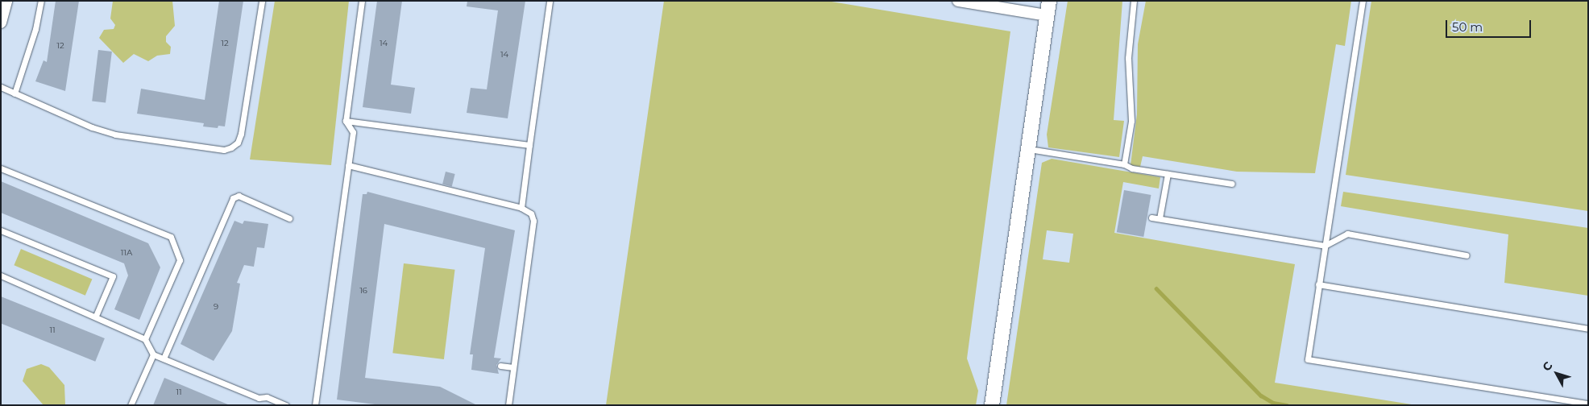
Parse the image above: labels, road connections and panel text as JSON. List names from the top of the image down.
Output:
{
  "house_numbers": [
    "12",
    "14",
    "12",
    "14",
    "11А",
    "16",
    "9",
    "11",
    "11"
  ],
  "scale_bar": "50 m",
  "north": "top left"
}
